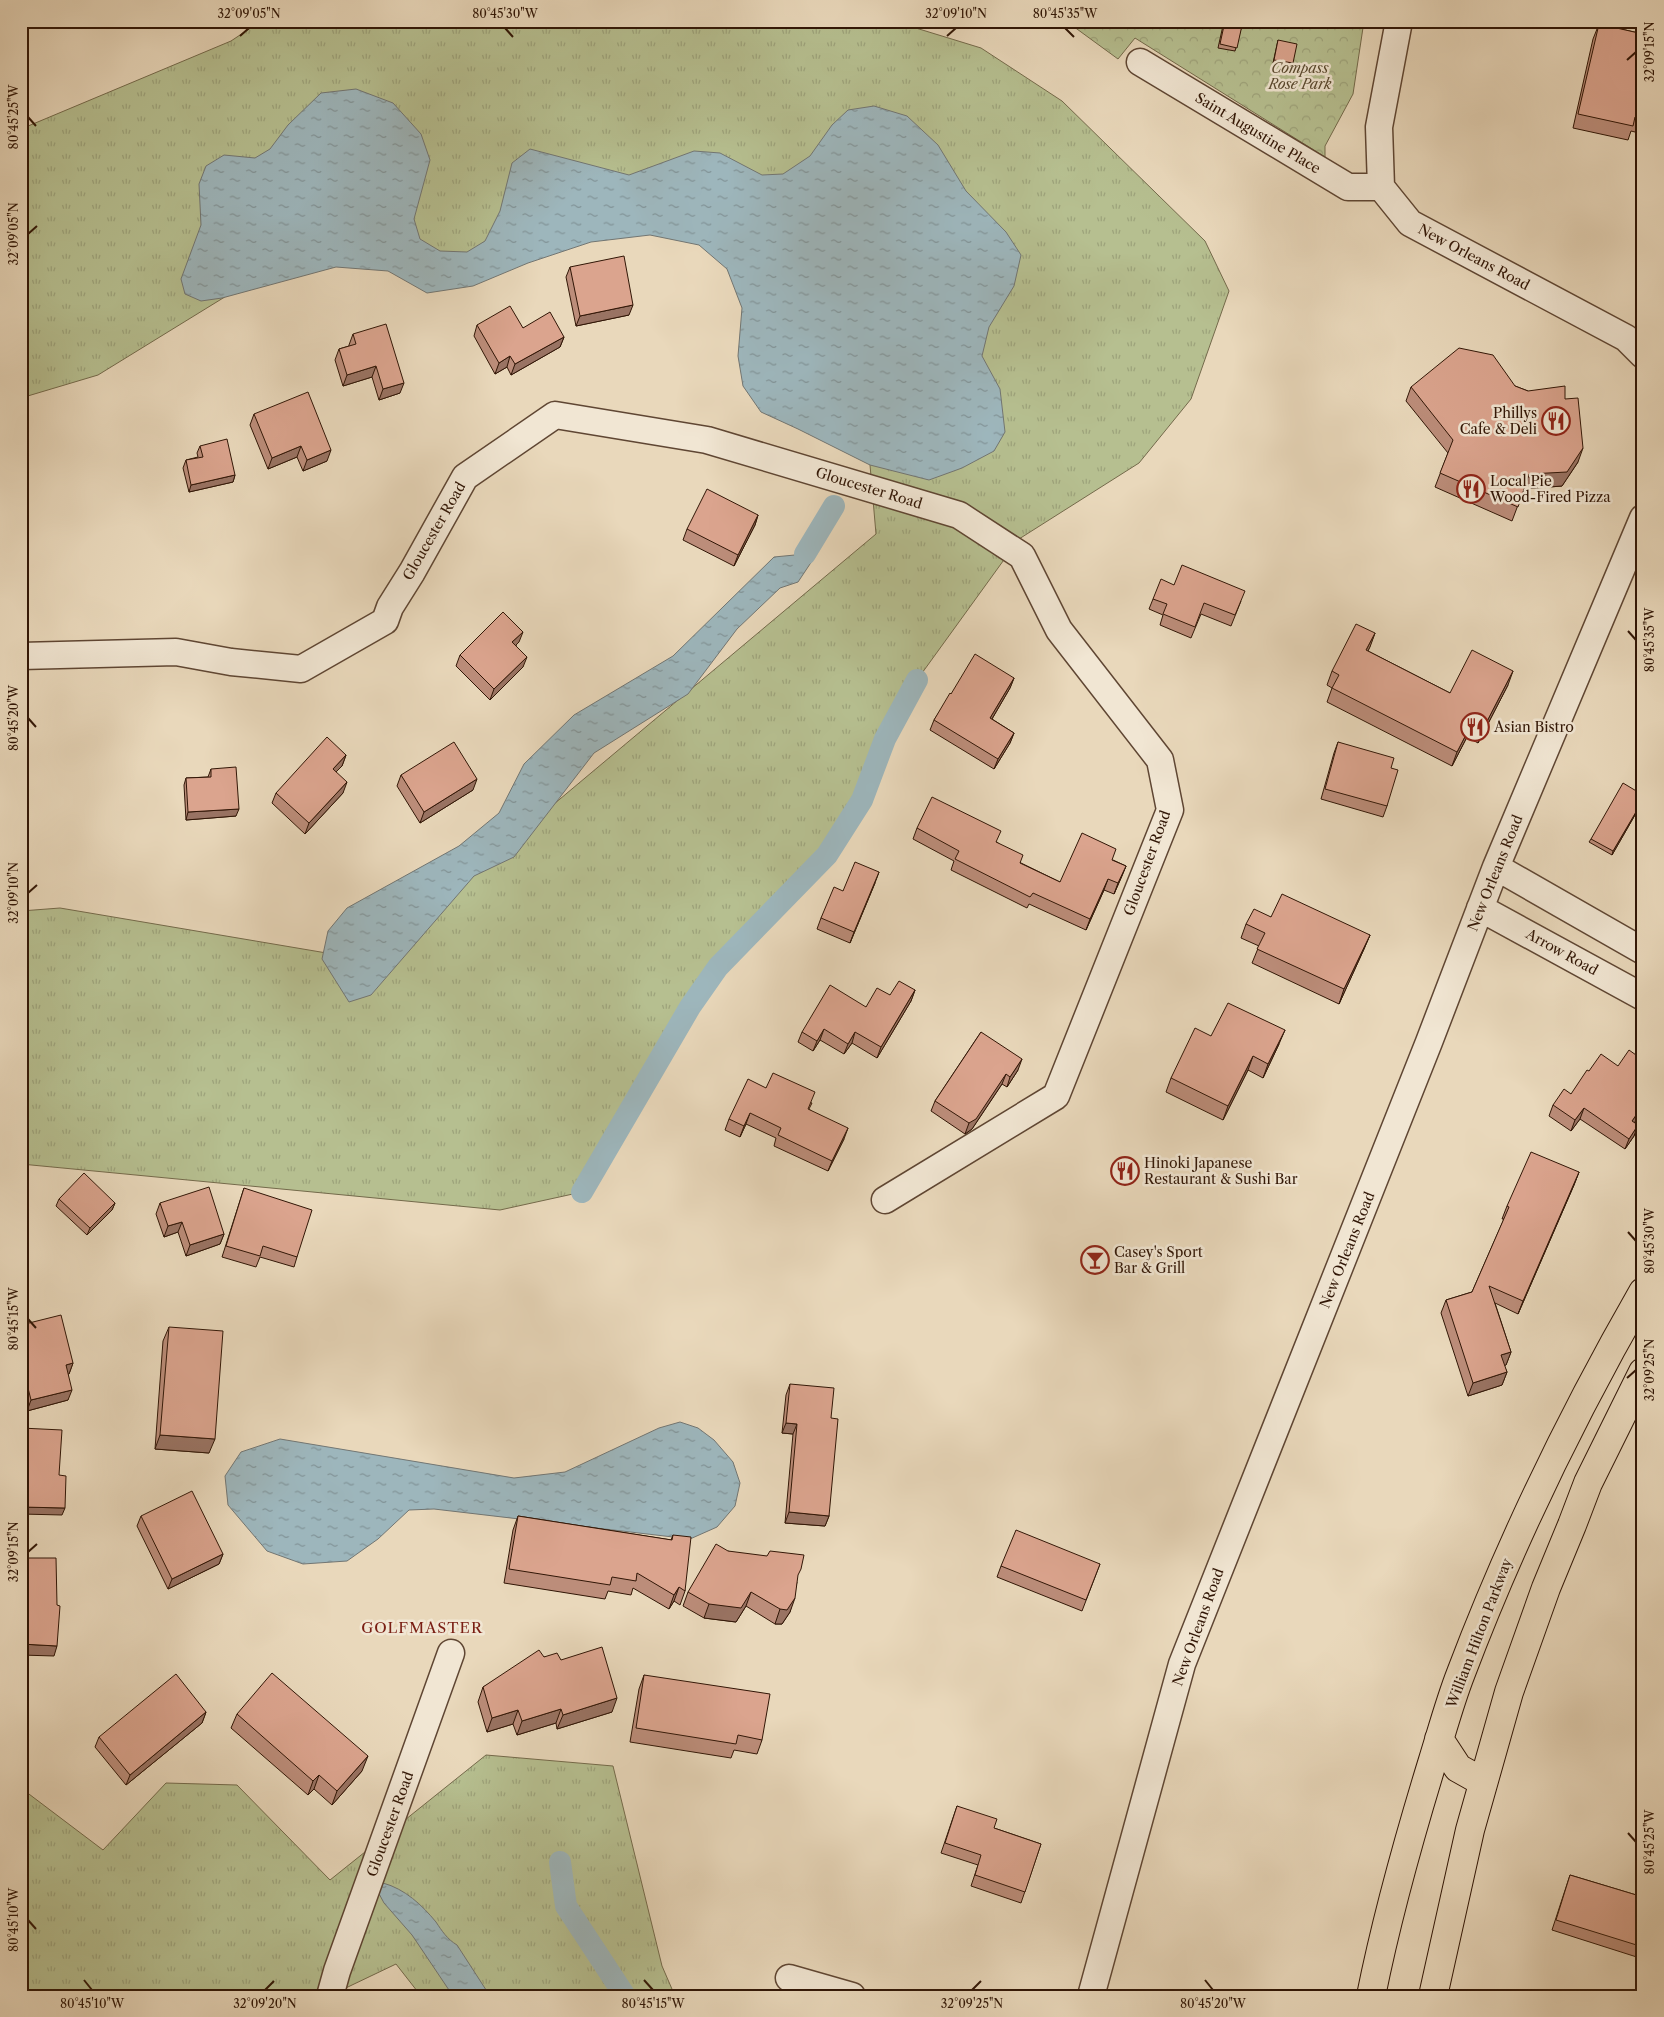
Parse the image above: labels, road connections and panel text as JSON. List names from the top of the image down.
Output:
{
  "streets": {
    "highway": ["William Hilton Parkway"],
    "street": [
      "Saint Augustine Place",
      "New Orleans Road",
      "Gloucester Road",
      "Arrow Road"
    ]
  },
  "crossings": [
    ["Saint Augustine Place", "New Orleans Road"],
    ["New Orleans Road", "Arrow Road"]
  ],
  "districts": ["GOLFMASTER"],
  "parks": ["Compass Rose Park"],
  "places": {
    "restaurant": [
      "Phillys Cafe & Deli",
      "Local Pie Wood-Fired Pizza",
      "Asian Bistro",
      "Hinoki Japanese Restaurant & Sushi Bar"
    ],
    "bar": ["Casey's Sport Bar & Grill"]
  },
  "coordinates": [
    "32°09'05\"N",
    "80°45'30\"W",
    "32°09'10\"N",
    "80°45'35\"W",
    "32°09'15\"N",
    "80°45'25\"W",
    "80°45'20\"W",
    "80°45'15\"W",
    "32°09'25\"N",
    "80°45'10\"W",
    "32°09'20\"N"
  ]
}
